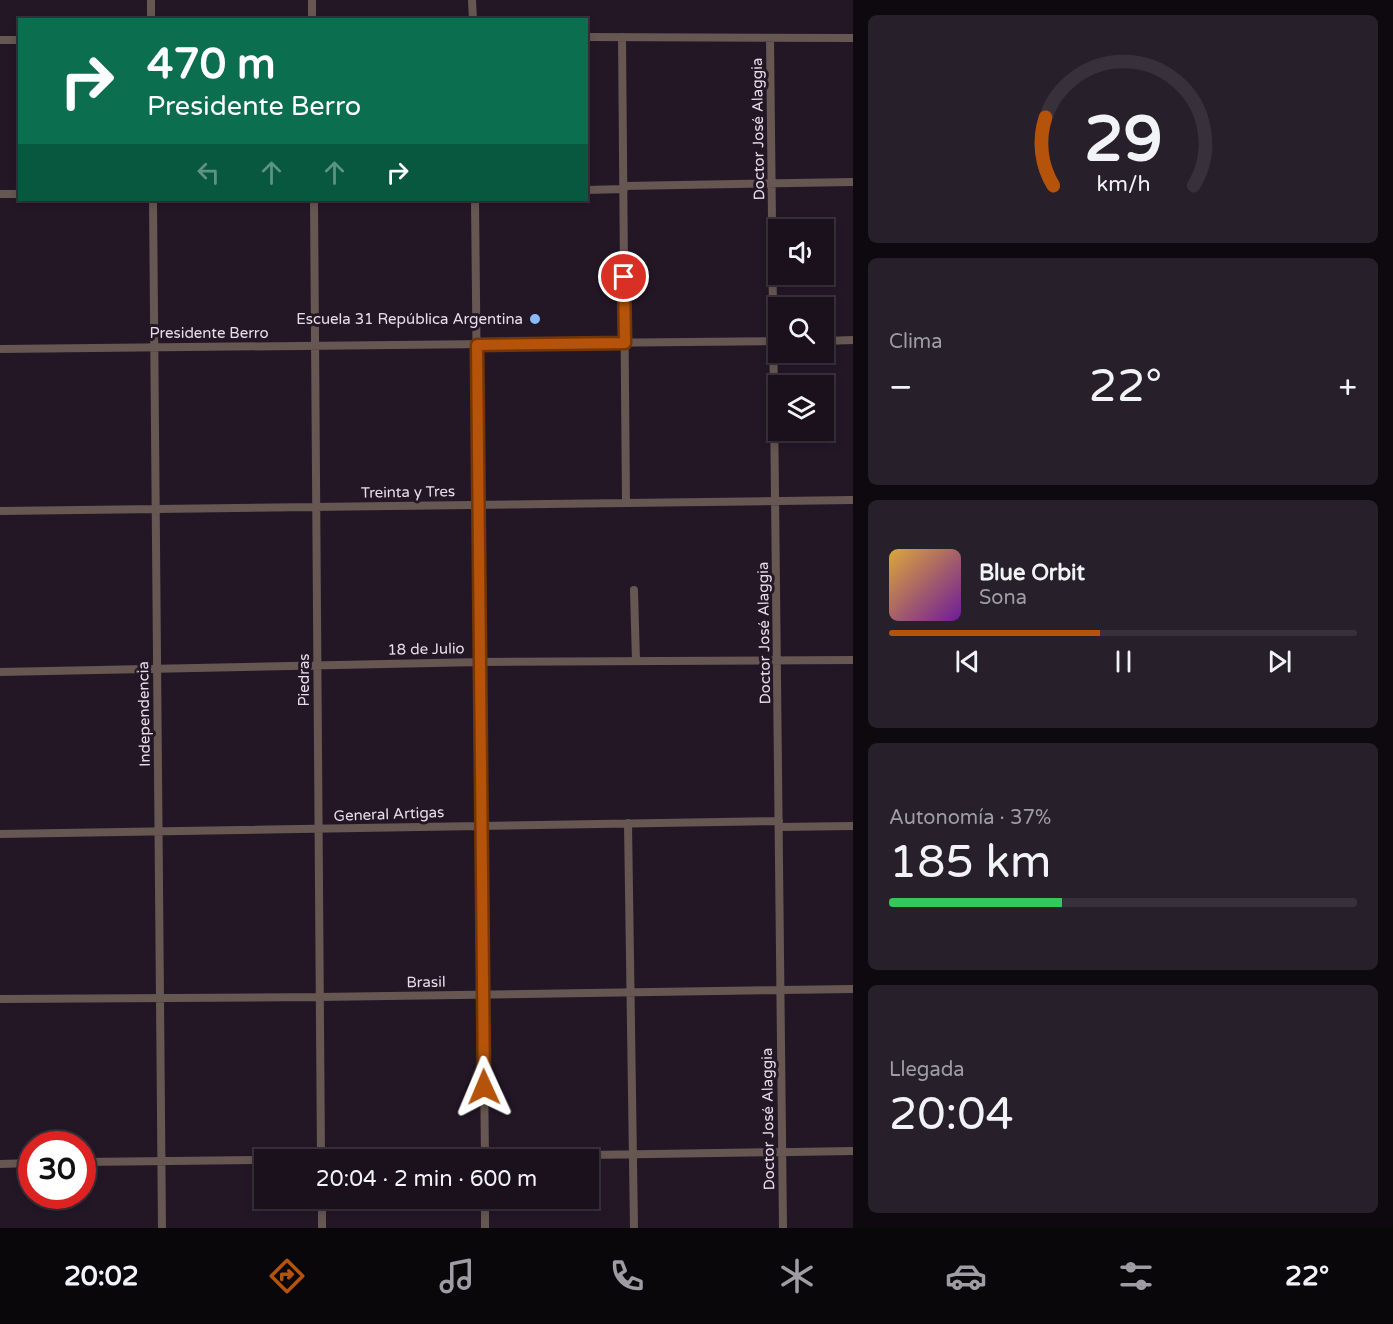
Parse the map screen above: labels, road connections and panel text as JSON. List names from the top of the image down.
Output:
{
  "streets": {
    "street": [
      "Doctor José Alaggia",
      "Presidente Berro",
      "Treinta y Tres",
      "18 de Julio",
      "Piedras",
      "Independencia",
      "General Artigas",
      "Brasil"
    ]
  },
  "crossings": [
    ["Doctor José Alaggia", "Treinta y Tres"],
    ["Doctor José Alaggia", "18 de Julio"],
    ["Doctor José Alaggia", "General Artigas"],
    ["Doctor José Alaggia", "Brasil"],
    ["Presidente Berro", "Piedras"],
    ["Presidente Berro", "Independencia"],
    ["Treinta y Tres", "Piedras"],
    ["Treinta y Tres", "Independencia"],
    ["18 de Julio", "Piedras"],
    ["18 de Julio", "Independencia"],
    ["Piedras", "General Artigas"],
    ["Piedras", "Brasil"],
    ["Independencia", "General Artigas"],
    ["Independencia", "Brasil"]
  ],
  "places": ["Escuela 31 República Argentina"],
  "page": {
    "turn": ["470 m", "Presidente Berro"],
    "tile": [
      "Clima",
      ["Autonomía · 37%", "185 km"],
      ["Llegada", "20:04"]
    ],
    "heat": ["−", "22°", "+"],
    "song": ["Blue Orbit", "Sona"],
    "limit": "30",
    "trip": "20:04 · 2 min · 600 m",
    "tabs": ["20:02", "22°"],
    "gauge": ["29", "km/h"]
  }
}
